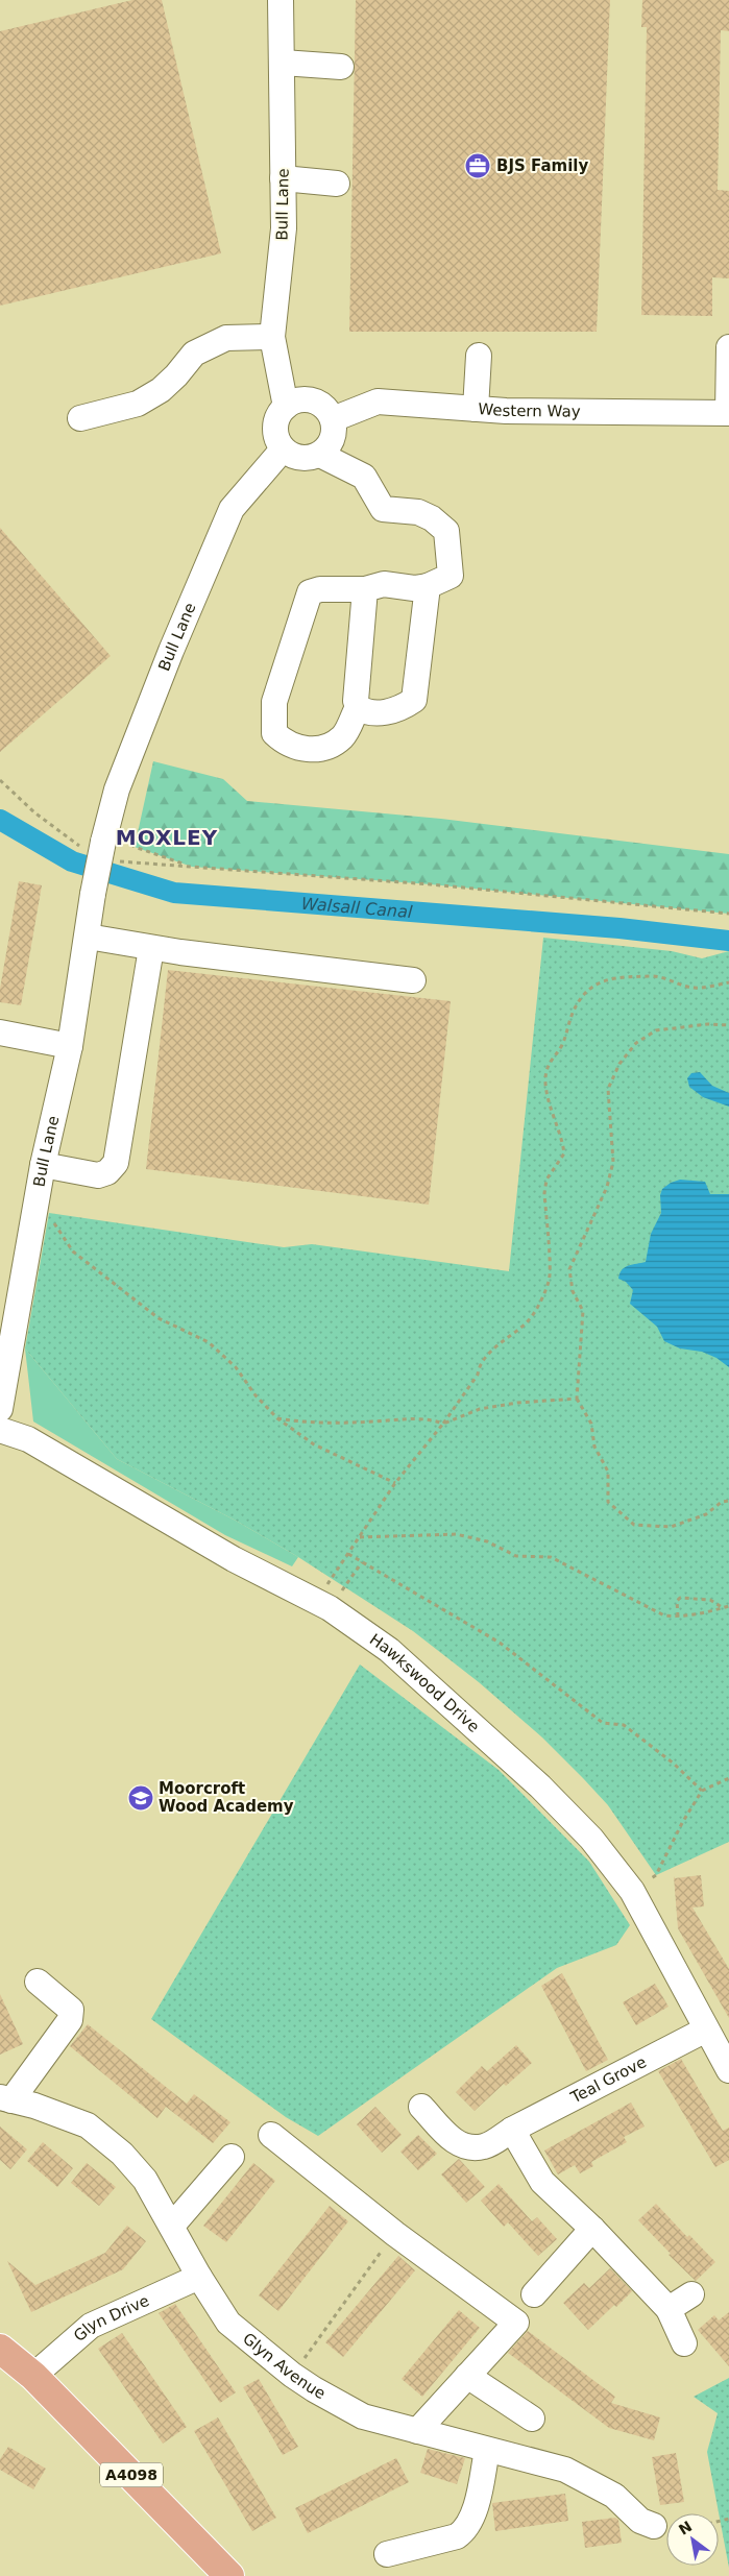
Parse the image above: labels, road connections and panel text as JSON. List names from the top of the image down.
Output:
{
  "streets": {
    "main road": ["A4098"],
    "street": [
      "Bull Lane",
      "Western Way",
      "Hawkswood Drive",
      "Teal Grove",
      "Glyn Drive",
      "Glyn Avenue"
    ]
  },
  "crossings": [
    ["Bull Lane", "Western Way"],
    ["Hawkswood Drive", "Teal Grove"],
    ["Glyn Drive", "Glyn Avenue"],
    ["Glyn Drive", "A4098"]
  ],
  "districts": ["MOXLEY"],
  "water": ["Walsall Canal"],
  "places": {
    "office": ["BJS Family"],
    "school or university": ["Moorcroft Wood Academy"]
  },
  "north": "top left"
}
